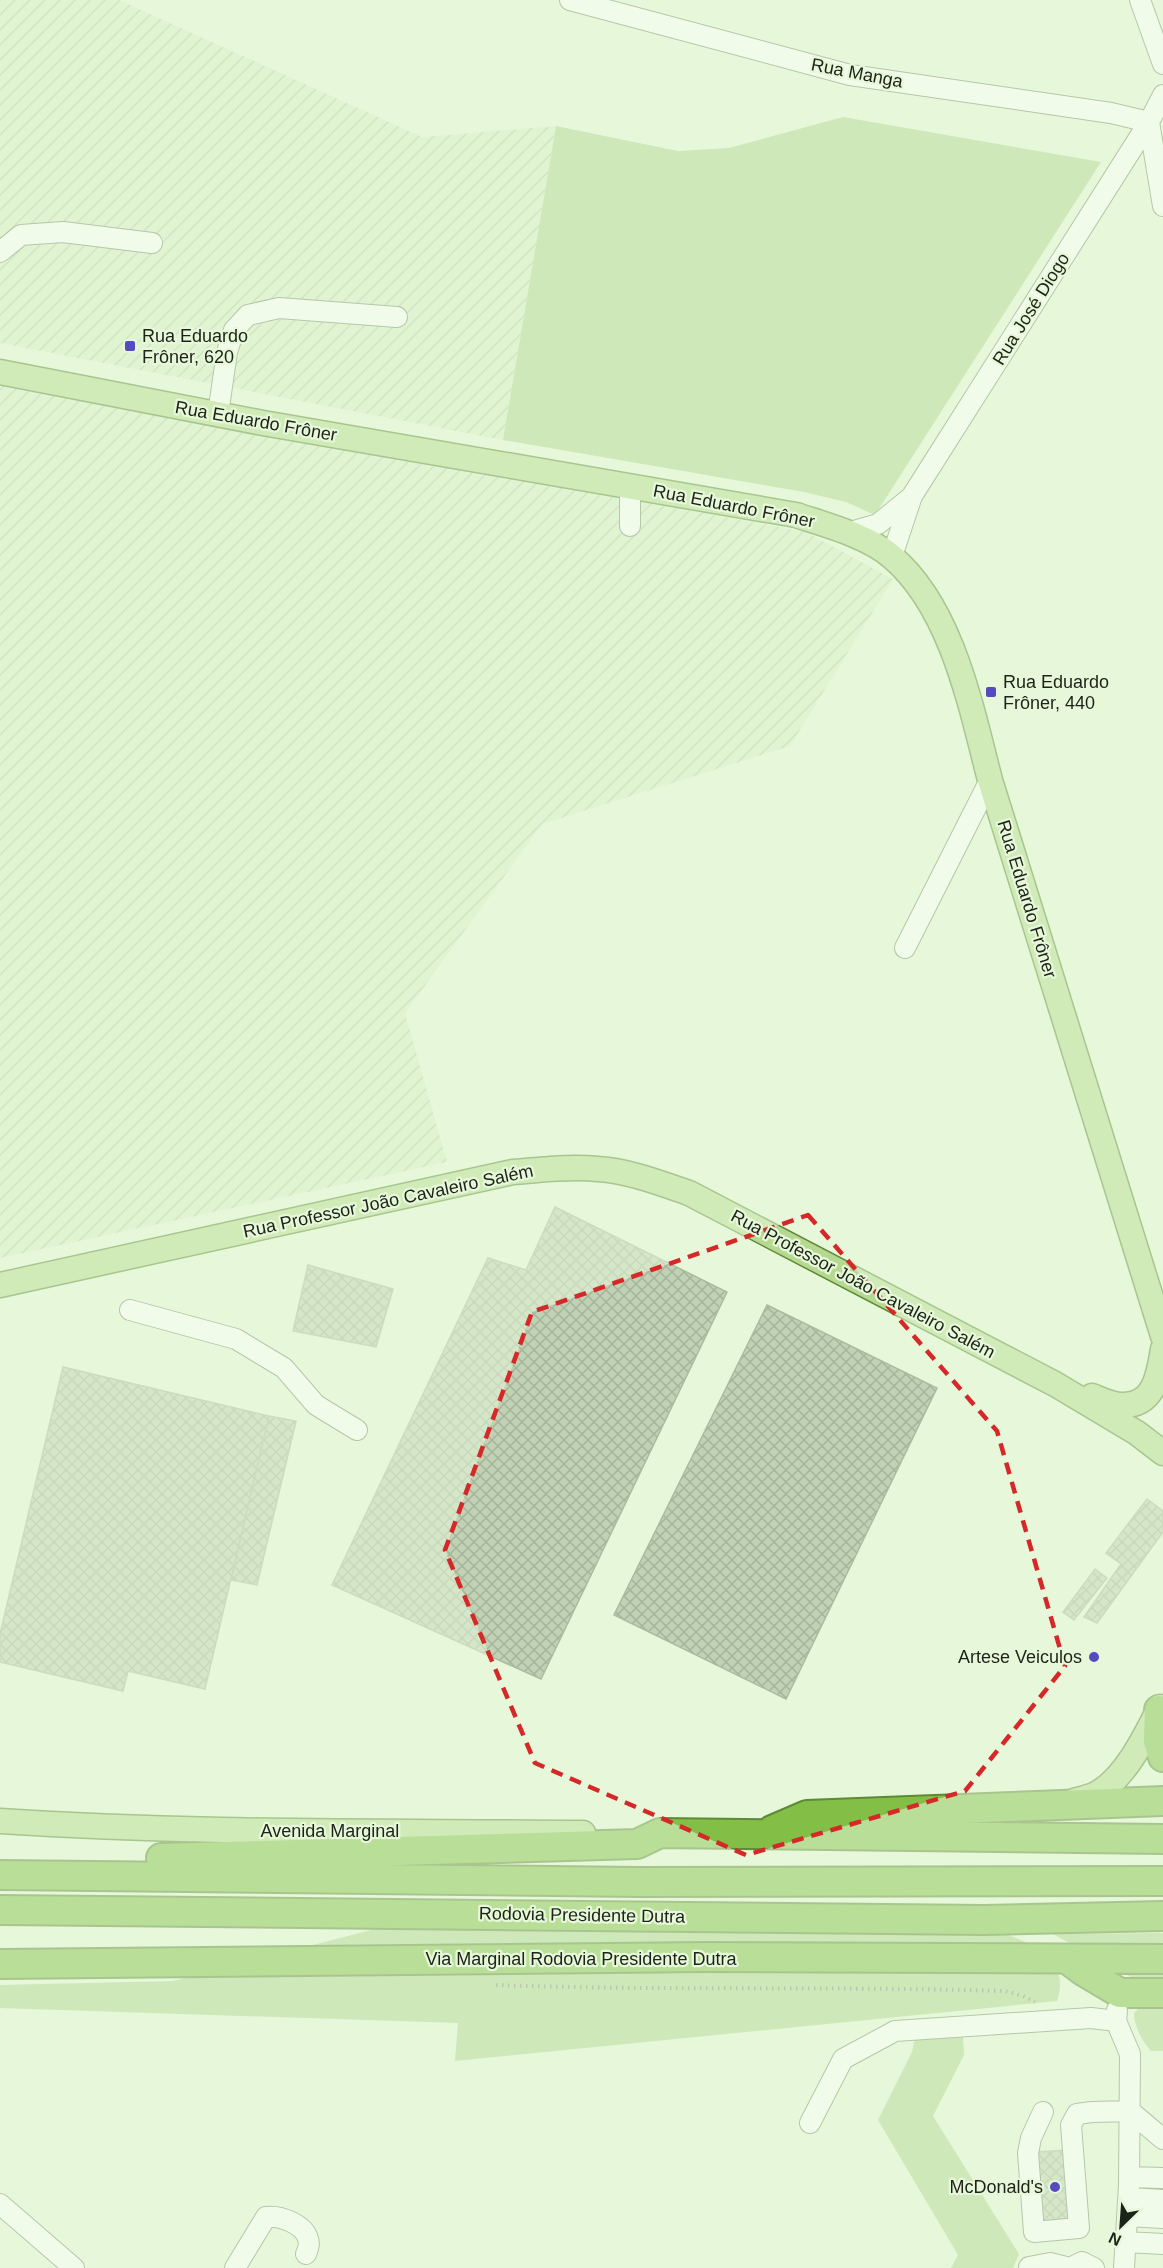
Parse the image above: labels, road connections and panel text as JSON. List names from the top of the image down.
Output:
{
  "streets": {
    "highway": ["Rodovia Presidente Dutra", "Via Marginal Rodovia Presidente Dutra"],
    "main road": ["Rua Eduardo Frôner", "Rua Professor João Cavaleiro Salém", "Avenida Marginal"],
    "street": ["Rua Manga", "Rua José Diogo"]
  },
  "crossings": [
    ["Rua Manga", "Rua José Diogo"],
    ["Rua José Diogo", "Rua Eduardo Frôner"]
  ],
  "places": {
    "transit": ["Rua Eduardo Frôner, 620", "Rua Eduardo Frôner, 440"],
    "other": ["Artese Veiculos", "McDonald's"]
  },
  "north": "bottom left"
}
